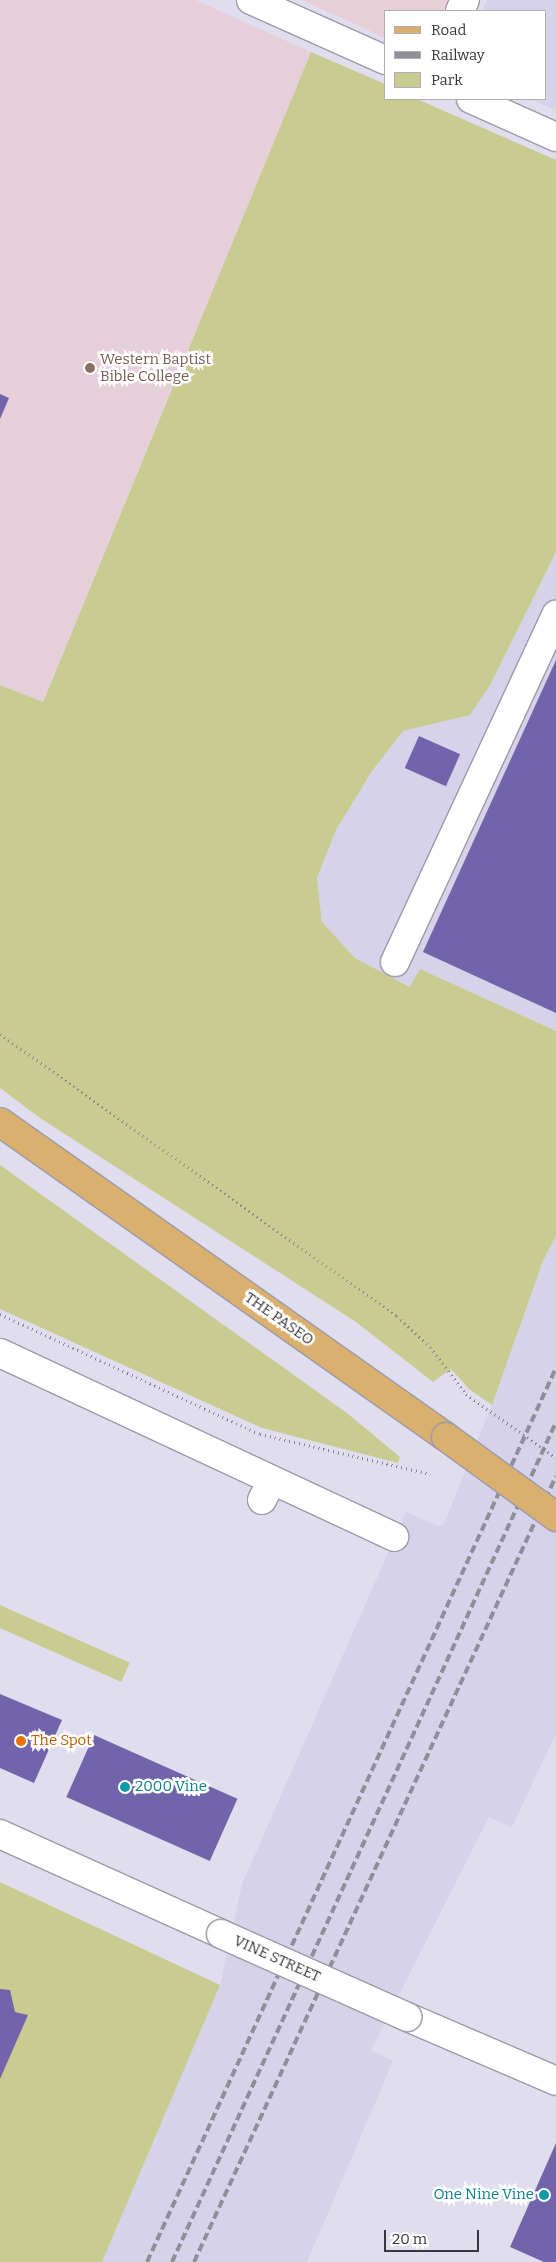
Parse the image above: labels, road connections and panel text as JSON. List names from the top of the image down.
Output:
{
  "streets": {
    "main road": ["THE PASEO"],
    "street": ["VINE STREET"]
  },
  "places": [
    "Western Baptist Bible College",
    "The Spot",
    "2000 Vine",
    "One Nine Vine"
  ],
  "legend": ["Road", "Railway", "Park"],
  "scale_bar": "20 m"
}
